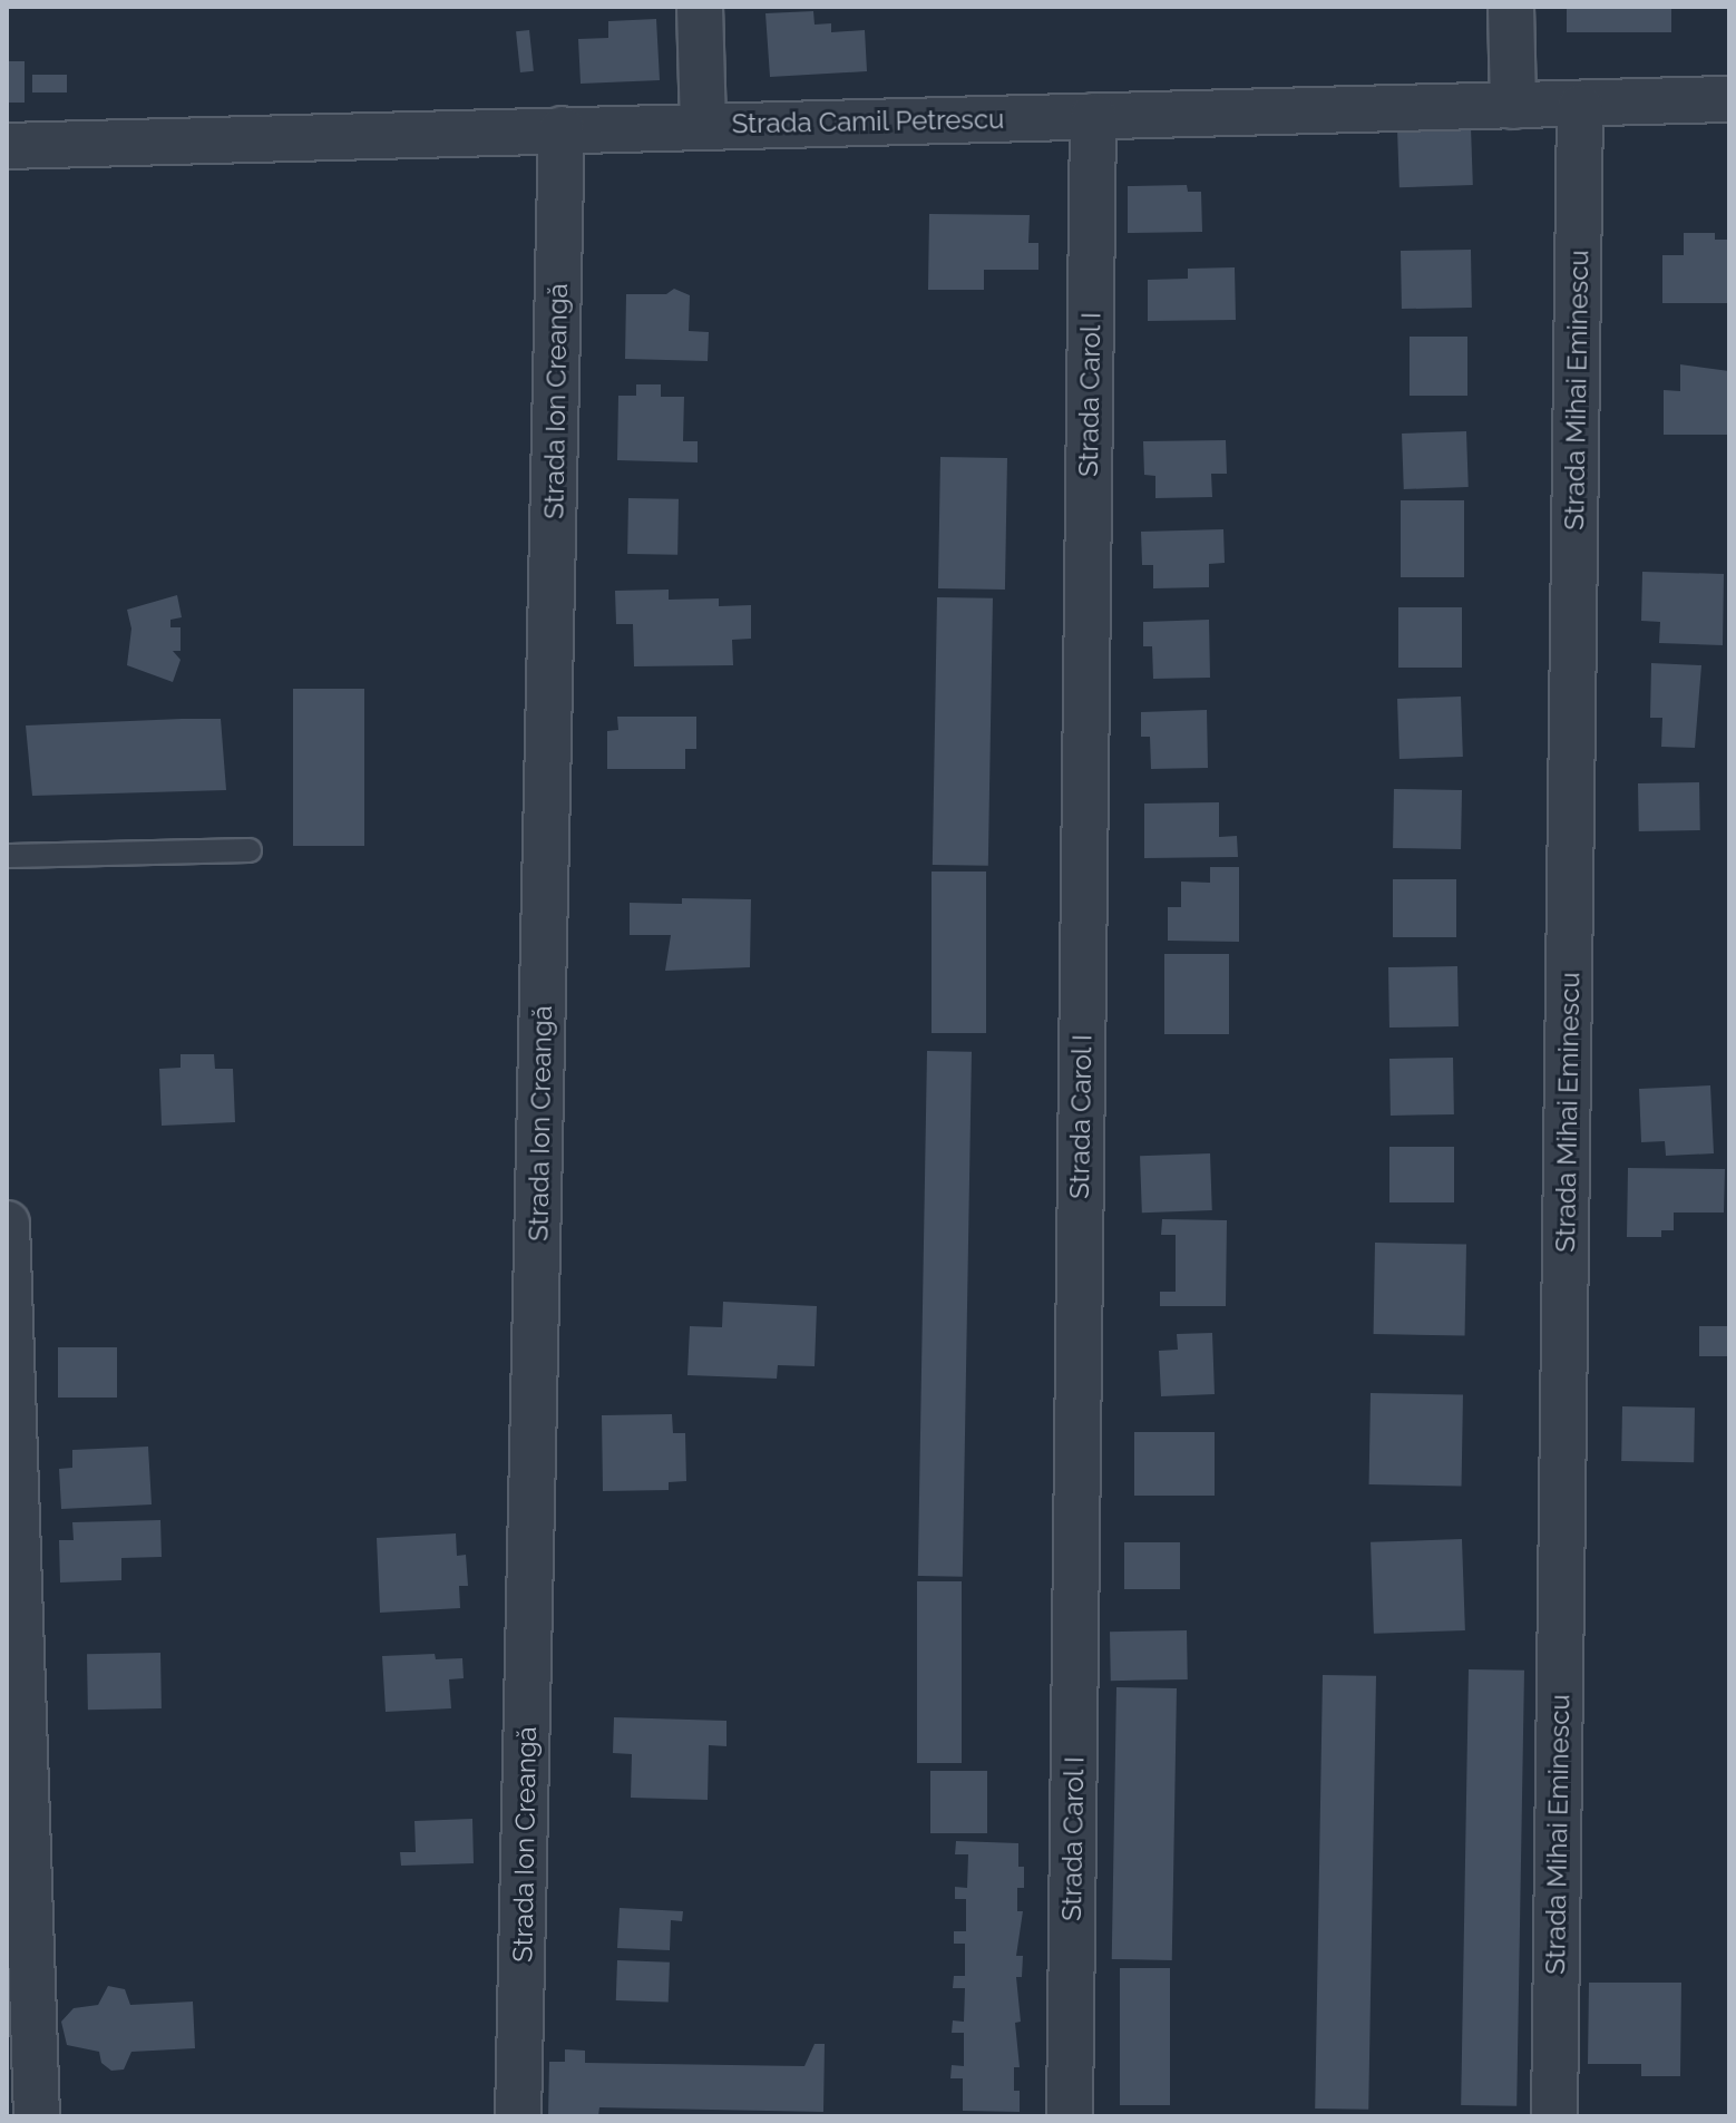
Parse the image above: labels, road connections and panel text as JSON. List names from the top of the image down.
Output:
{
  "streets": {
    "street": [
      "Strada Camil Petrescu",
      "Strada Mihai Eminescu",
      "Strada Carol I",
      "Strada Ion Creangă"
    ]
  },
  "crossings": [
    ["Strada Camil Petrescu", "Strada Mihai Eminescu"],
    ["Strada Camil Petrescu", "Strada Carol I"],
    ["Strada Camil Petrescu", "Strada Ion Creangă"]
  ]
}
